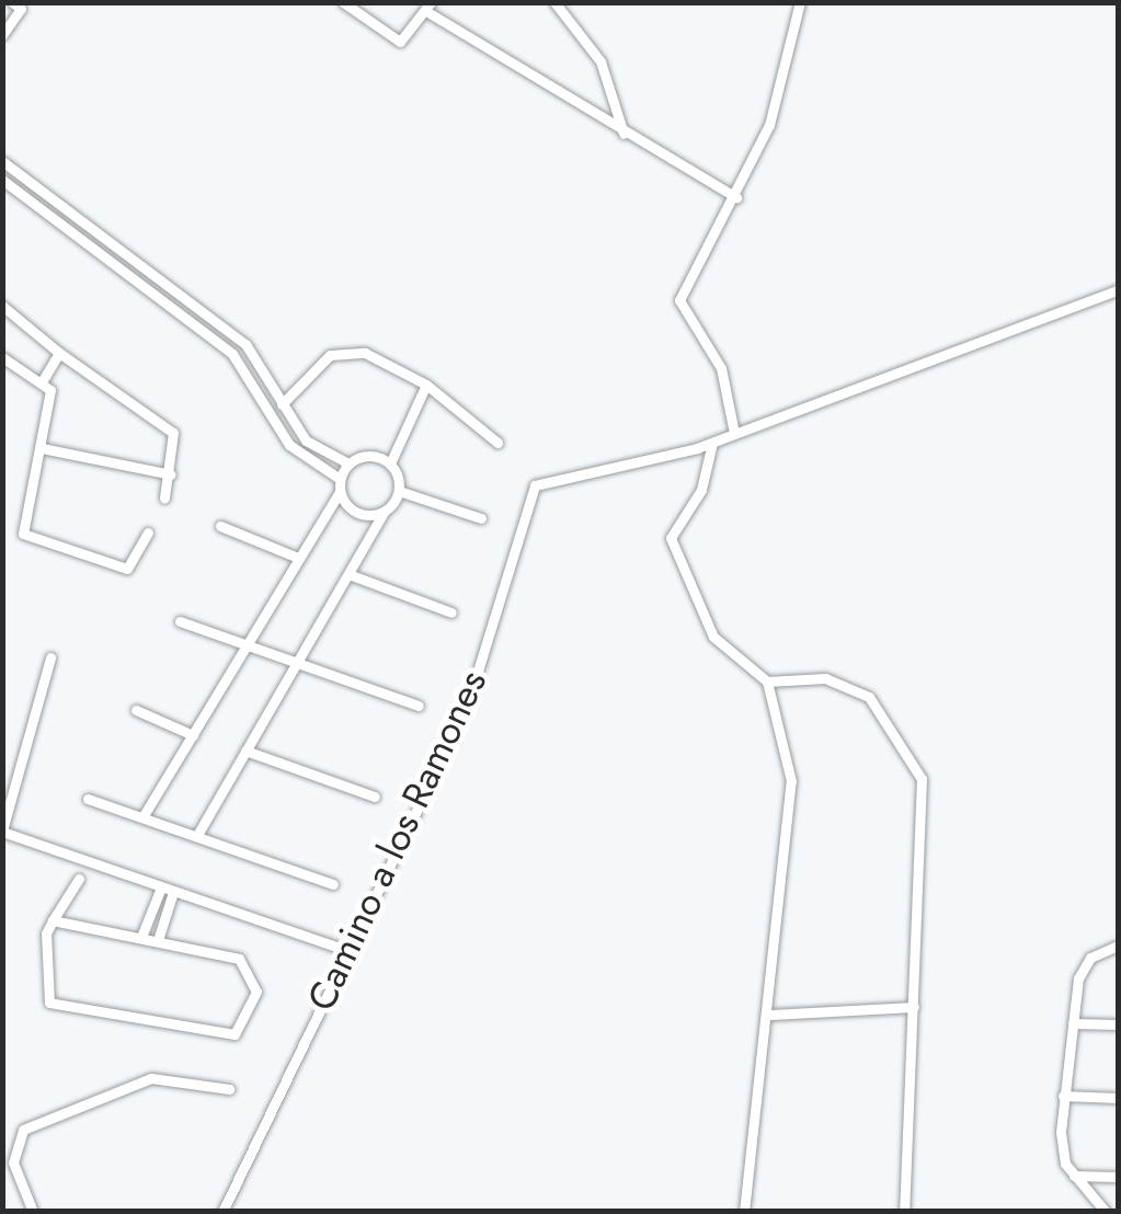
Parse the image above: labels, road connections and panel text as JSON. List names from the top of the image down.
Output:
{
  "streets": {
    "street": ["Camino a los Ramones"]
  }
}
